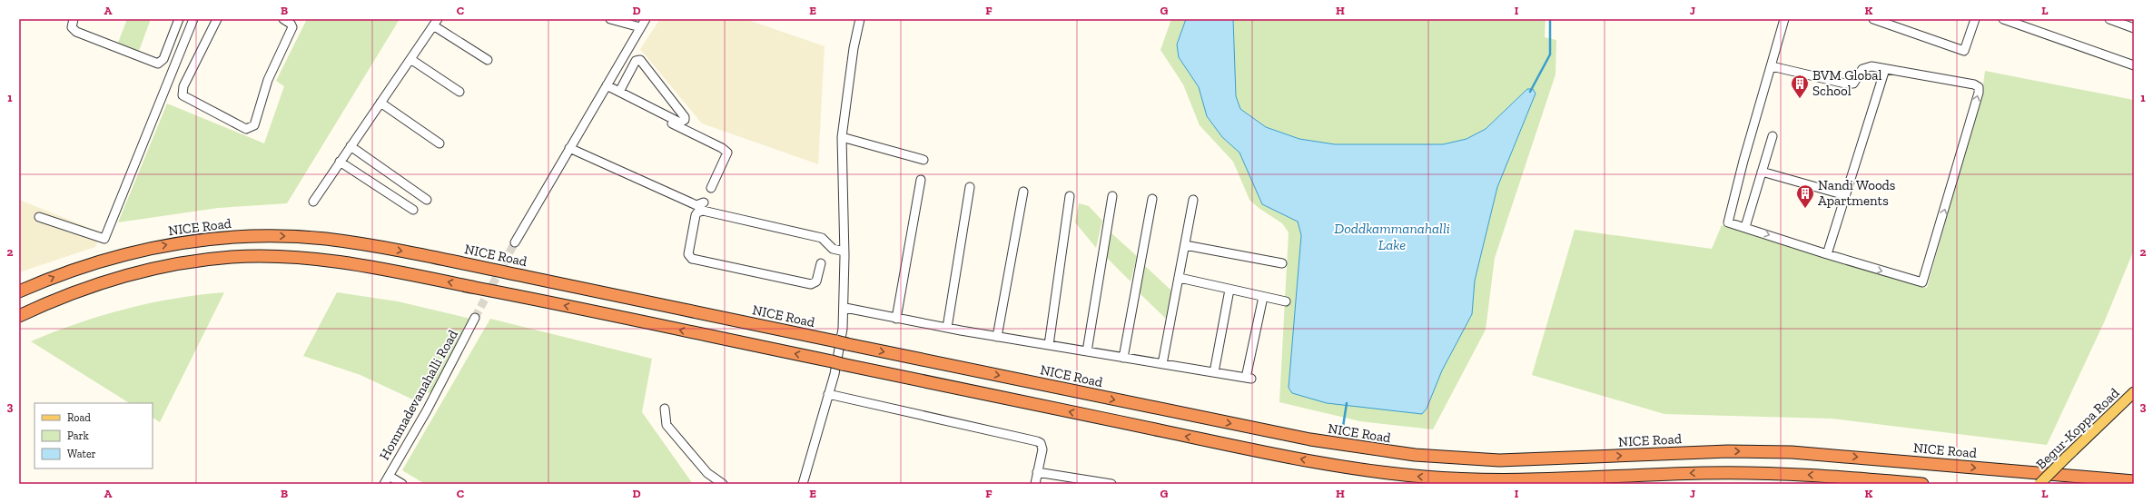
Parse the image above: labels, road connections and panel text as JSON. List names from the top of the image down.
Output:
{
  "streets": {
    "highway": ["NICE Road"],
    "main road": ["Begur-Koppa Road"],
    "street": ["Hommadevanahalli Road"]
  },
  "water": ["Doddkammanahalli Lake"],
  "places": {
    "building": ["BVM Global School", "Nandi Woods Apartments"]
  },
  "legend": ["Road", "Park", "Water"],
  "grid": {
    "columns": [
      "A",
      "B",
      "C",
      "D",
      "E",
      "F",
      "G",
      "H",
      "I",
      "J",
      "K",
      "L"
    ],
    "rows": ["1", "2", "3"]
  }
}
